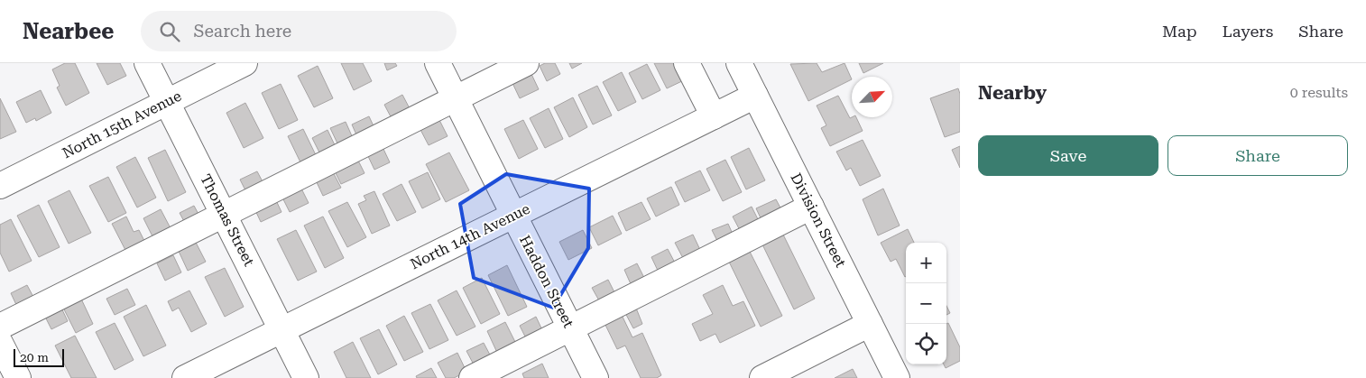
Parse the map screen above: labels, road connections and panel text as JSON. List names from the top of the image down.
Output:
{
  "streets": {
    "street": [
      "North 15th Avenue",
      "Thomas Street",
      "Division Street",
      "North 14th Avenue",
      "Haddon Street"
    ]
  },
  "crossings": [
    ["North 15th Avenue", "Thomas Street"],
    ["Thomas Street", "North 14th Avenue"],
    ["Division Street", "North 14th Avenue"],
    ["North 14th Avenue", "Haddon Street"]
  ],
  "scale_bar": "20 m",
  "north": "top right",
  "page": {
    "header": "Nearbee",
    "search": "Search here",
    "nav": ["Map", "Layers", "Share"],
    "heading": ["Nearby", "0 results"],
    "buttons": ["Save", "Share"],
    "map_buttons": ["+", "−"],
    "scale": "20 m"
  }
}
